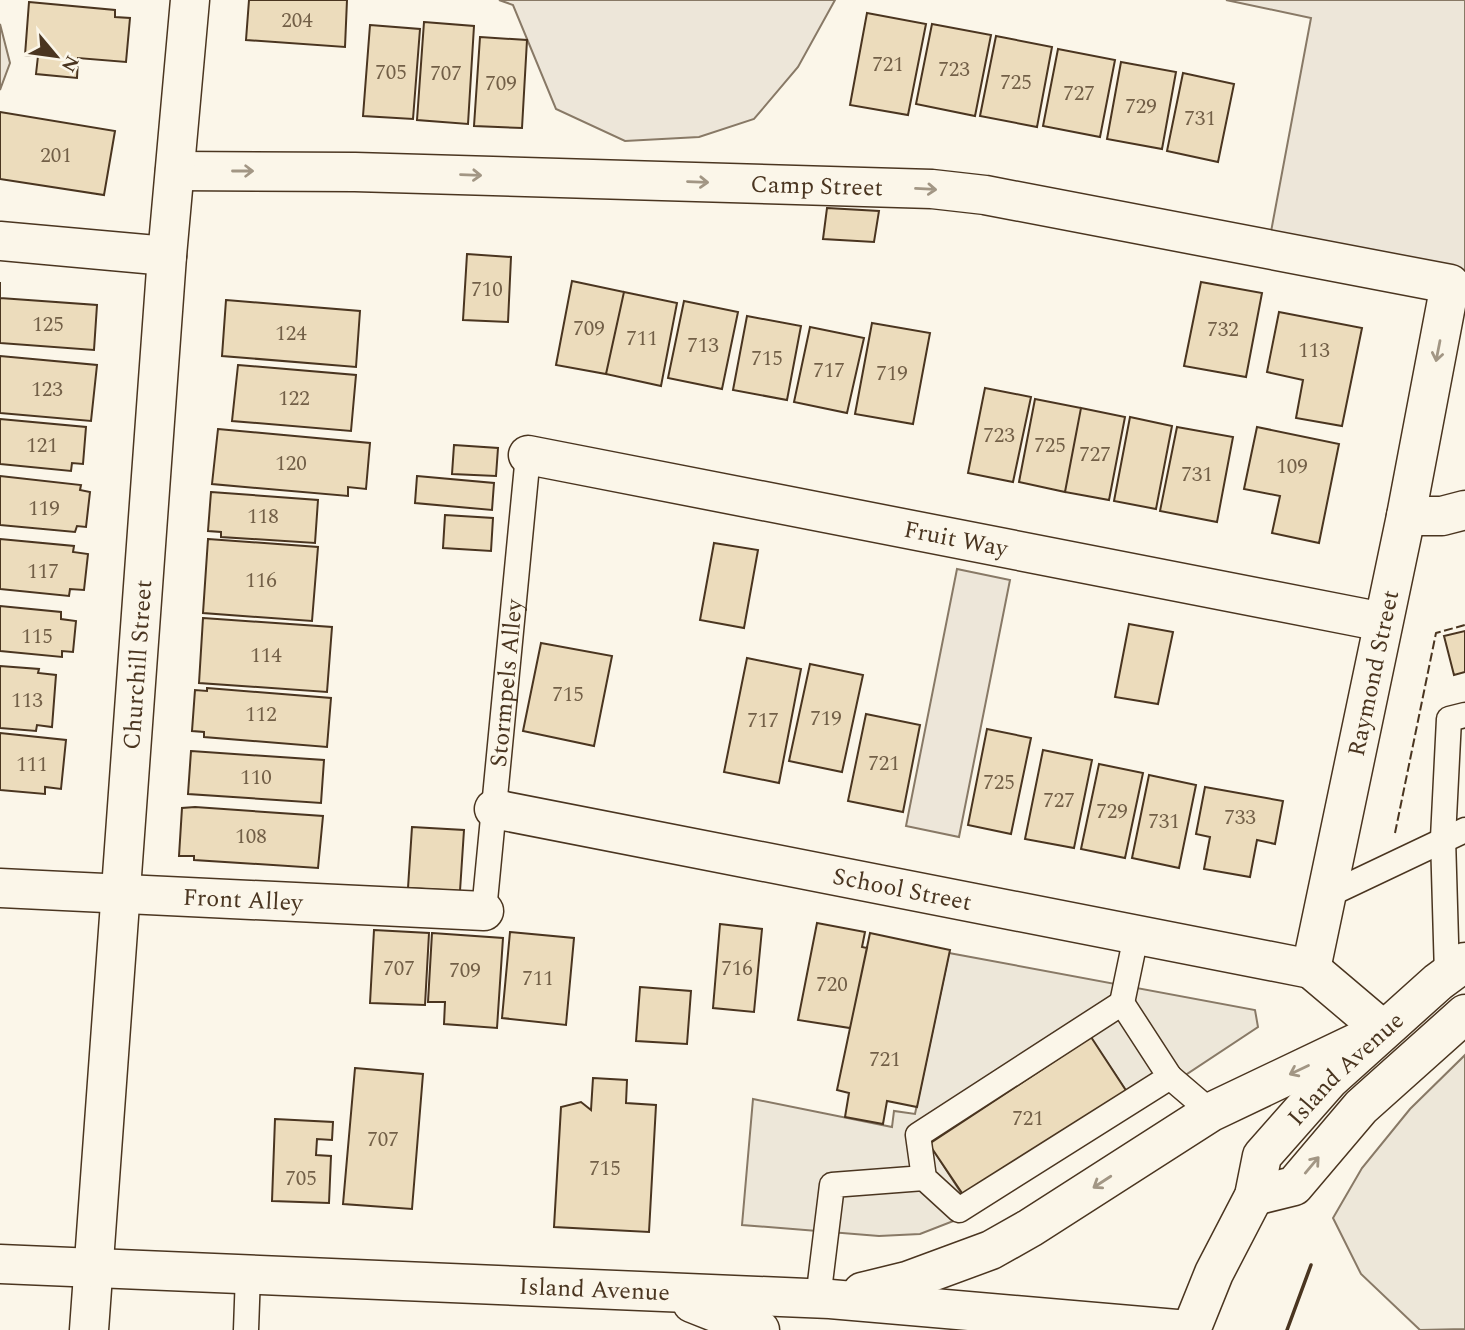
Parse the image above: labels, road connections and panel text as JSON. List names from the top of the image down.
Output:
{
  "streets": {
    "street": [
      "Camp Street",
      "Fruit Way",
      "Churchill Street",
      "Raymond Street",
      "School Street",
      "Front Alley",
      "Island Avenue"
    ],
    "lane": ["Stormpels Alley"]
  },
  "crossings": [
    ["Camp Street", "Churchill Street"],
    ["Camp Street", "Raymond Street"],
    ["Fruit Way", "Raymond Street"],
    ["Fruit Way", "Stormpels Alley"],
    ["Churchill Street", "Front Alley"],
    ["Churchill Street", "Island Avenue"],
    ["Raymond Street", "School Street"],
    ["Stormpels Alley", "School Street"],
    ["Stormpels Alley", "Front Alley"]
  ],
  "one_way": ["Camp Street"],
  "house_numbers": [
    "204",
    "721",
    "723",
    "705",
    "707",
    "725",
    "709",
    "727",
    "729",
    "731",
    "201",
    "710",
    "125",
    "709",
    "732",
    "124",
    "711",
    "713",
    "113",
    "715",
    "717",
    "719",
    "123",
    "122",
    "723",
    "121",
    "725",
    "727",
    "120",
    "109",
    "731",
    "119",
    "118",
    "117",
    "116",
    "115",
    "114",
    "715",
    "113",
    "112",
    "719",
    "717",
    "721",
    "111",
    "110",
    "725",
    "727",
    "729",
    "733",
    "731",
    "108",
    "707",
    "716",
    "709",
    "711",
    "720",
    "721",
    "721",
    "707",
    "715",
    "705"
  ],
  "north": "bottom right"
}
